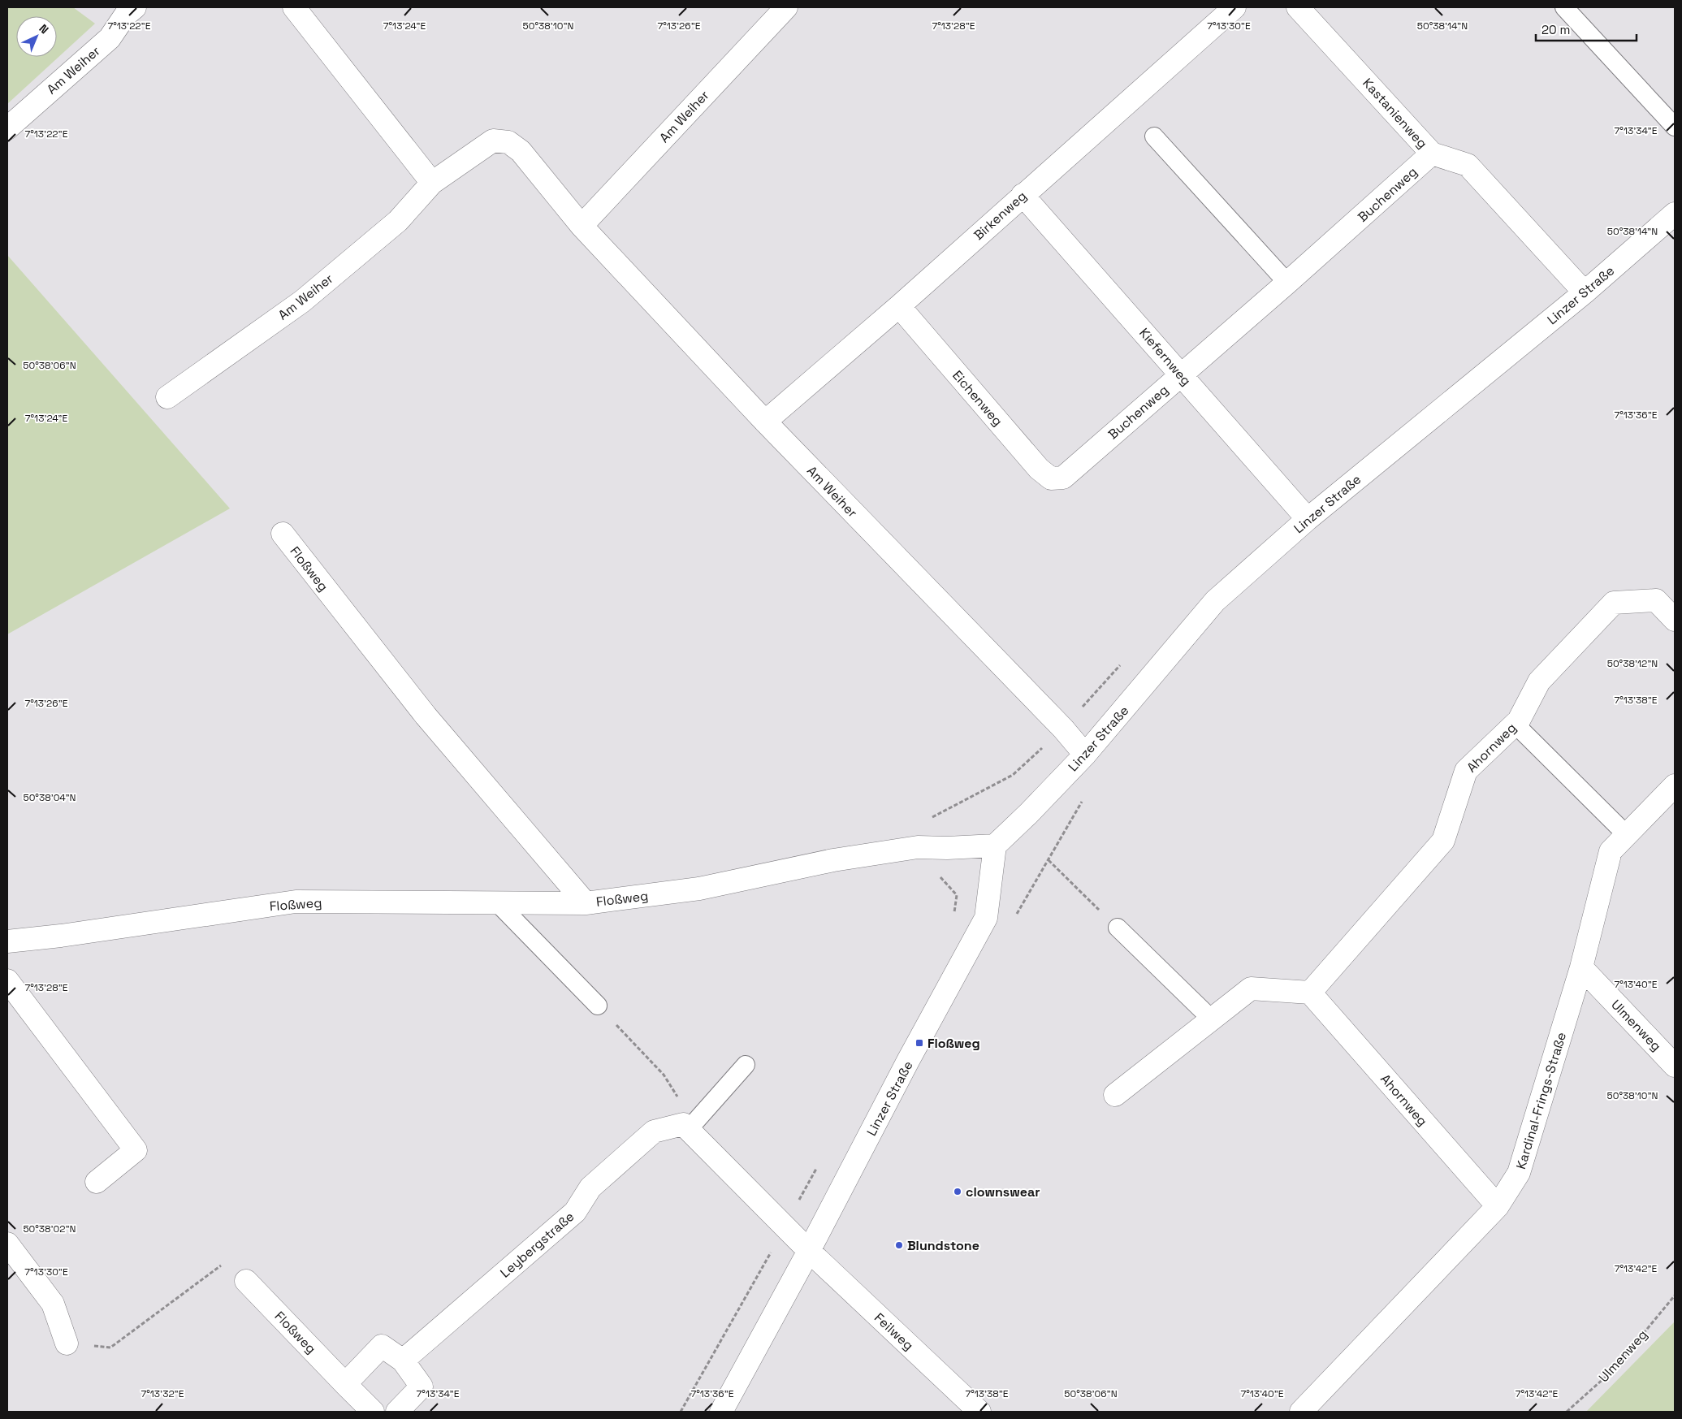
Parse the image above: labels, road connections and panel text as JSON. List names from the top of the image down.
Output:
{
  "streets": {
    "street": [
      "Am Weiher",
      "Kastanienweg",
      "Buchenweg",
      "Birkenweg",
      "Linzer Straße",
      "Kiefernweg",
      "Eichenweg",
      "Floßweg",
      "Ahornweg",
      "Ulmenweg",
      "Kardinal-Frings-Straße",
      "Leybergstraße",
      "Feilweg"
    ]
  },
  "crossings": [
    ["Am Weiher", "Birkenweg"],
    ["Am Weiher", "Linzer Straße"],
    ["Kastanienweg", "Buchenweg"],
    ["Kastanienweg", "Linzer Straße"],
    ["Buchenweg", "Kiefernweg"],
    ["Buchenweg", "Eichenweg"],
    ["Birkenweg", "Kiefernweg"],
    ["Birkenweg", "Eichenweg"],
    ["Linzer Straße", "Kiefernweg"],
    ["Linzer Straße", "Floßweg"],
    ["Linzer Straße", "Feilweg"],
    ["Ahornweg", "Kardinal-Frings-Straße"],
    ["Ulmenweg", "Kardinal-Frings-Straße"]
  ],
  "places": {
    "transit": ["Floßweg"],
    "other": ["clownswear", "Blundstone"]
  },
  "scale_bar": "20 m",
  "north": "top right",
  "coordinates": [
    "50°38'10\"N",
    "50°38'14\"N",
    "7°13'28\"E",
    "7°13'22\"E",
    "7°13'24\"E",
    "7°13'26\"E",
    "7°13'30\"E",
    "7°13'34\"E",
    "50°38'06\"N",
    "7°13'36\"E",
    "50°38'12\"N",
    "7°13'38\"E",
    "50°38'04\"N",
    "7°13'40\"E",
    "50°38'02\"N",
    "7°13'42\"E",
    "7°13'32\"E"
  ]
}
